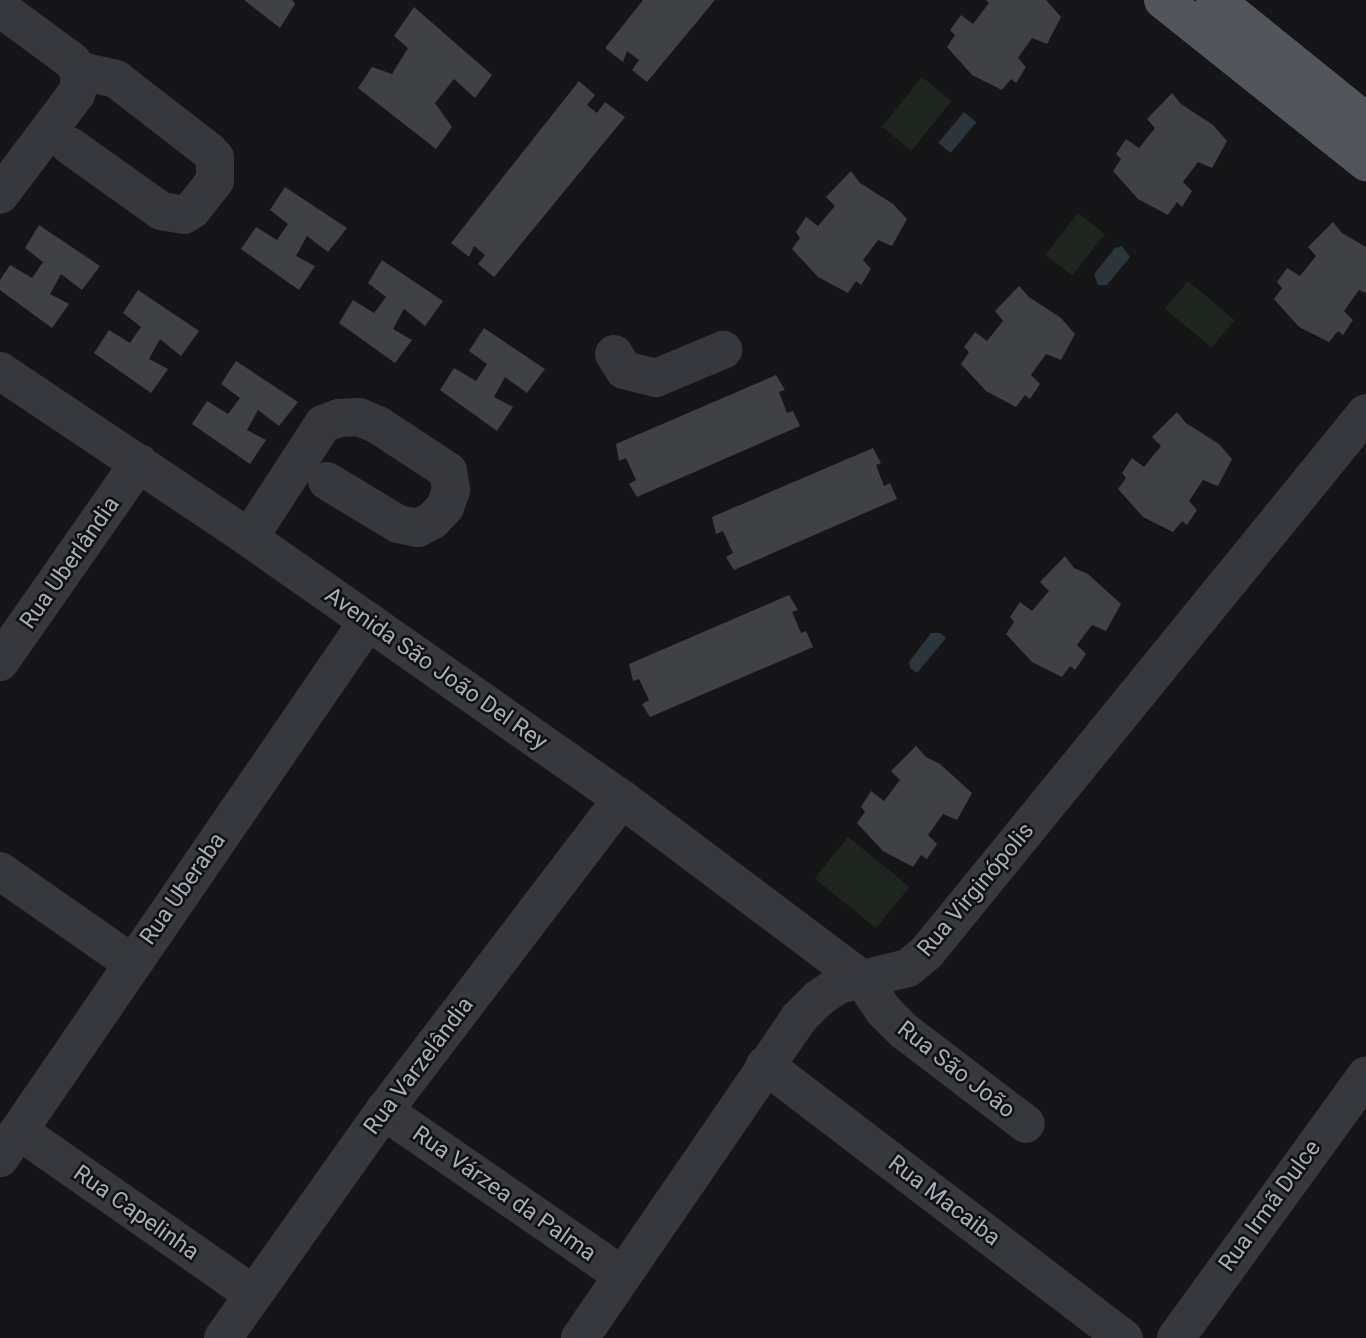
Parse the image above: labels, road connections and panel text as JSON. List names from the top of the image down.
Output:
{
  "streets": {
    "street": [
      "Rua Uberlândia",
      "Avenida São João Del Rey",
      "Rua Uberaba",
      "Rua Virginópolis",
      "Rua Varzelândia",
      "Rua São João",
      "Rua Várzea da Palma",
      "Rua Macaiba",
      "Rua Irmã Dulce",
      "Rua Capelinha"
    ]
  },
  "crossings": [
    ["Rua Uberlândia", "Avenida São João Del Rey"],
    ["Avenida São João Del Rey", "Rua Uberaba"],
    ["Avenida São João Del Rey", "Rua Virginópolis"],
    ["Avenida São João Del Rey", "Rua Varzelândia"],
    ["Avenida São João Del Rey", "Rua São João"],
    ["Rua Uberaba", "Rua Capelinha"],
    ["Rua Virginópolis", "Rua São João"],
    ["Rua Virginópolis", "Rua Várzea da Palma"],
    ["Rua Virginópolis", "Rua Macaiba"],
    ["Rua Varzelândia", "Rua Várzea da Palma"],
    ["Rua Varzelândia", "Rua Capelinha"]
  ]
}
